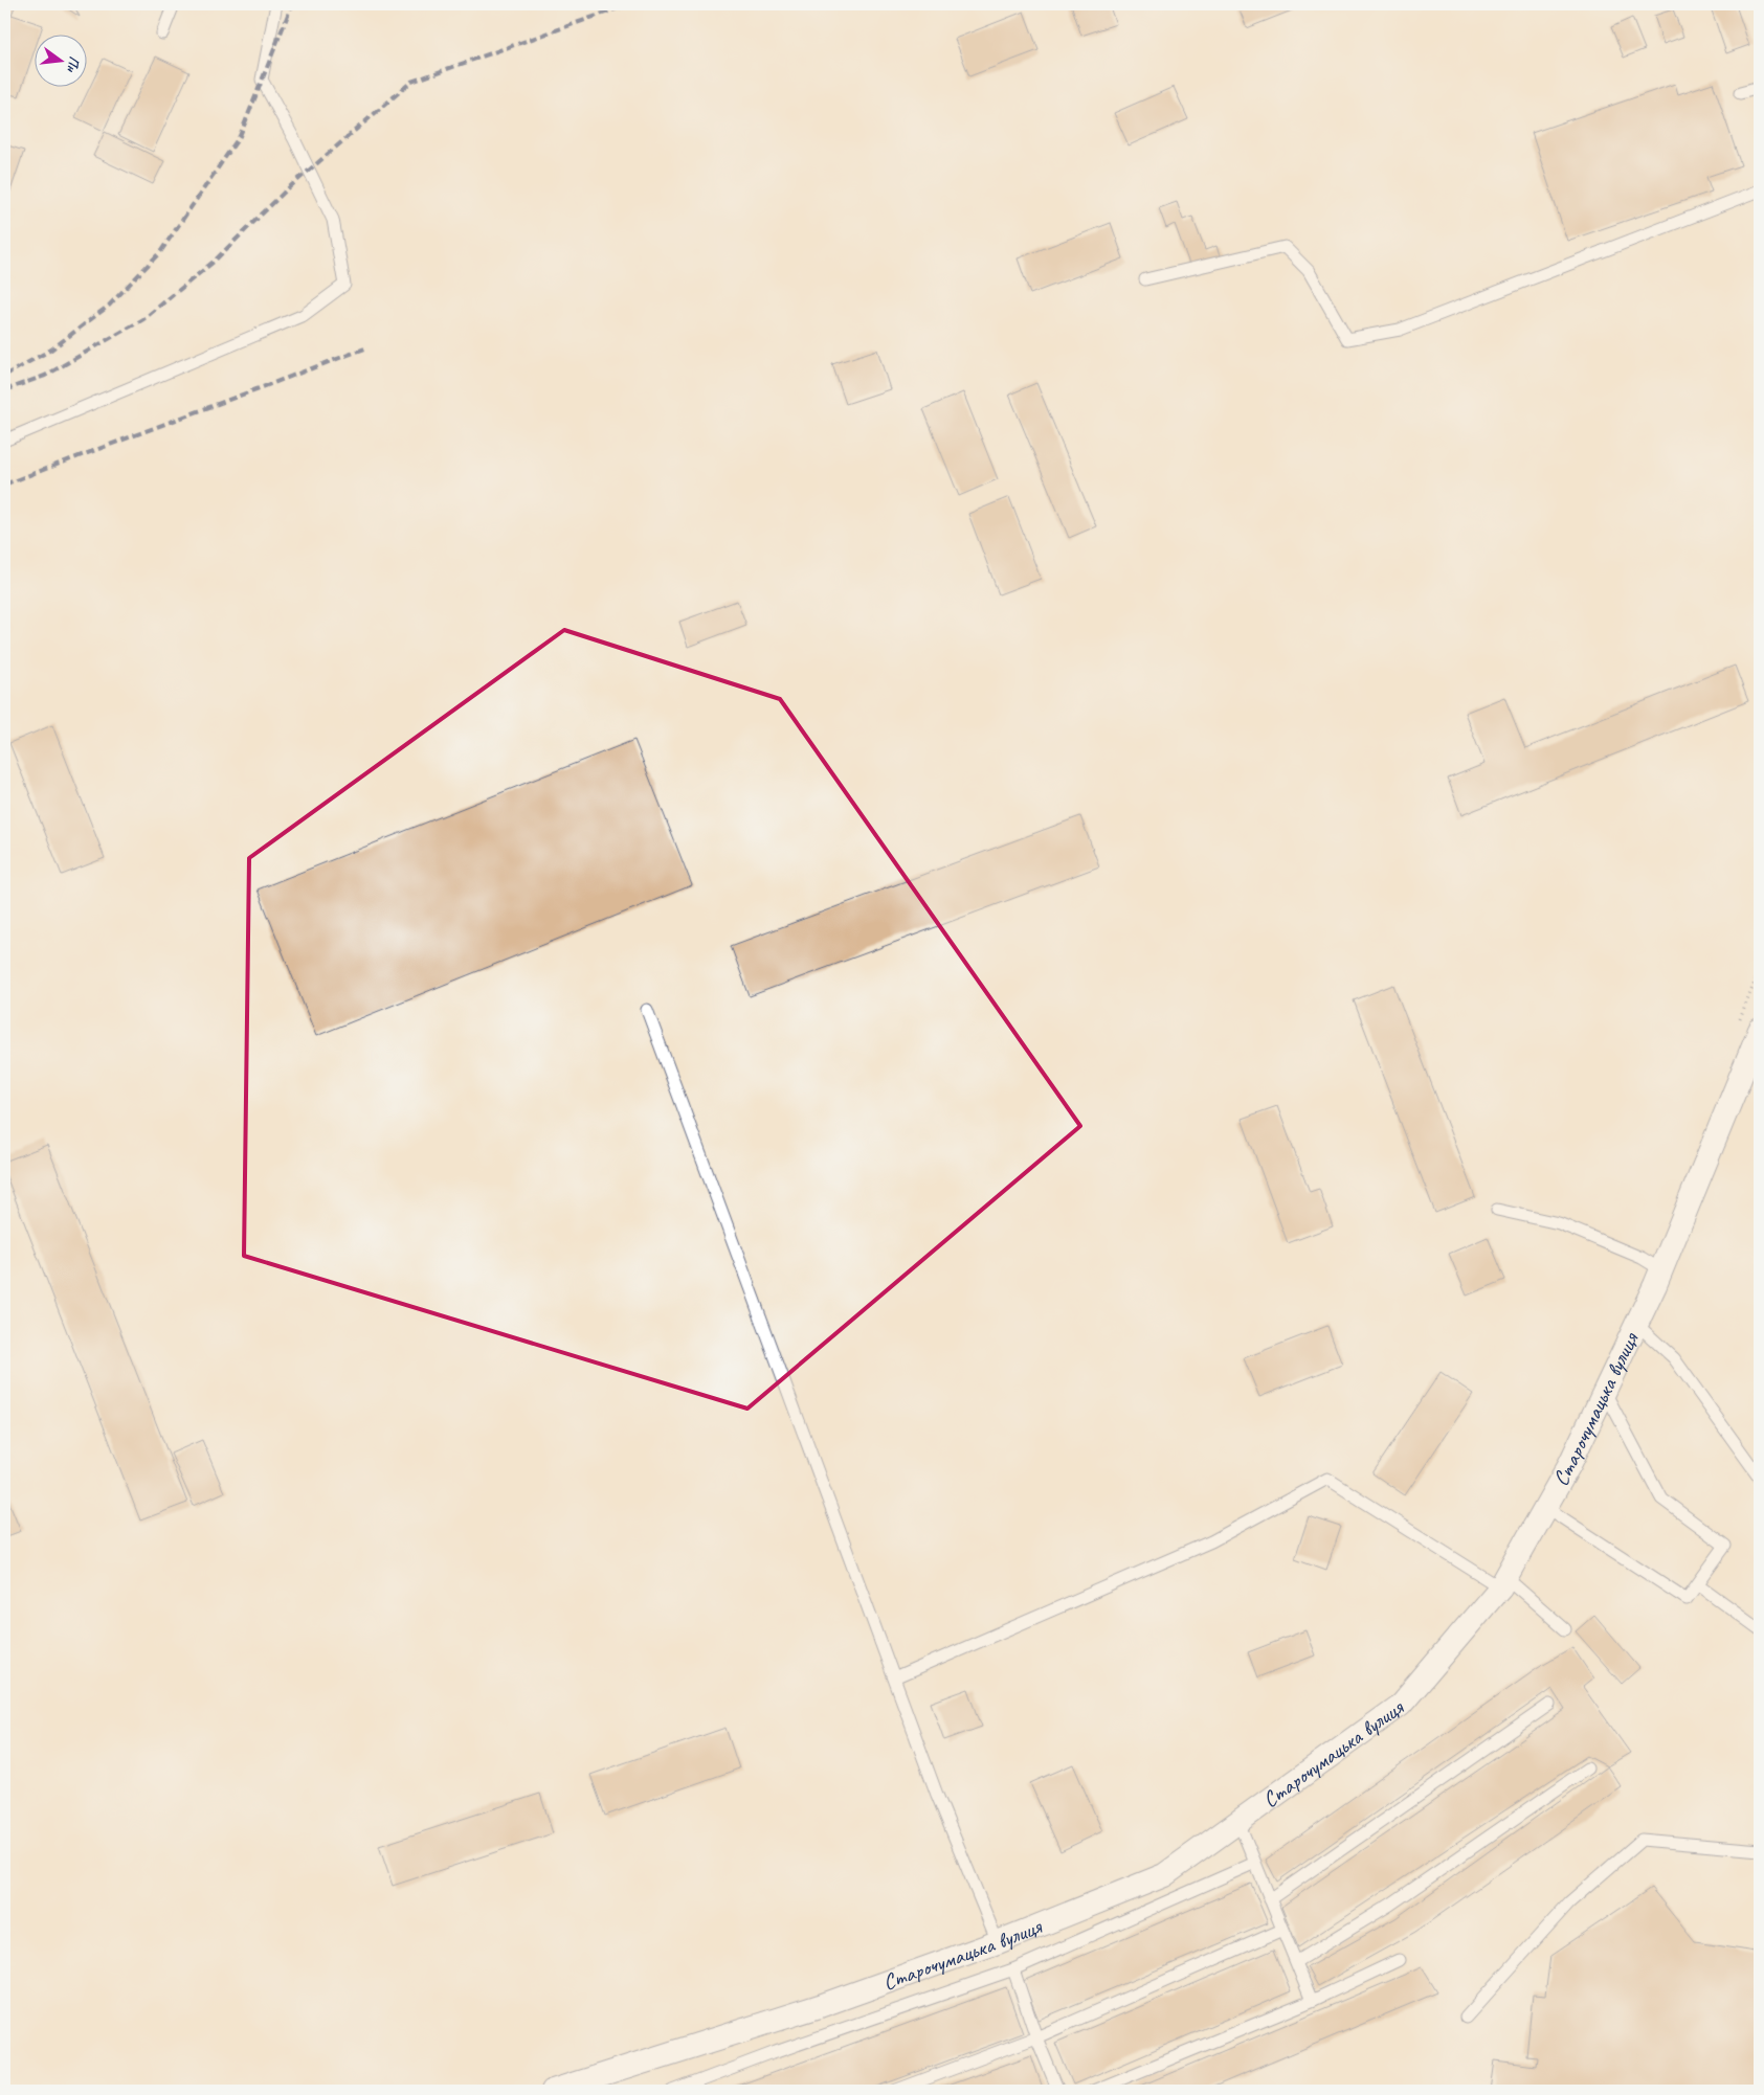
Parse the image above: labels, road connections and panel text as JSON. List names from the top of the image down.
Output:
{
  "streets": {
    "street": ["Старочумацька вулиця"]
  },
  "north": "right"
}
